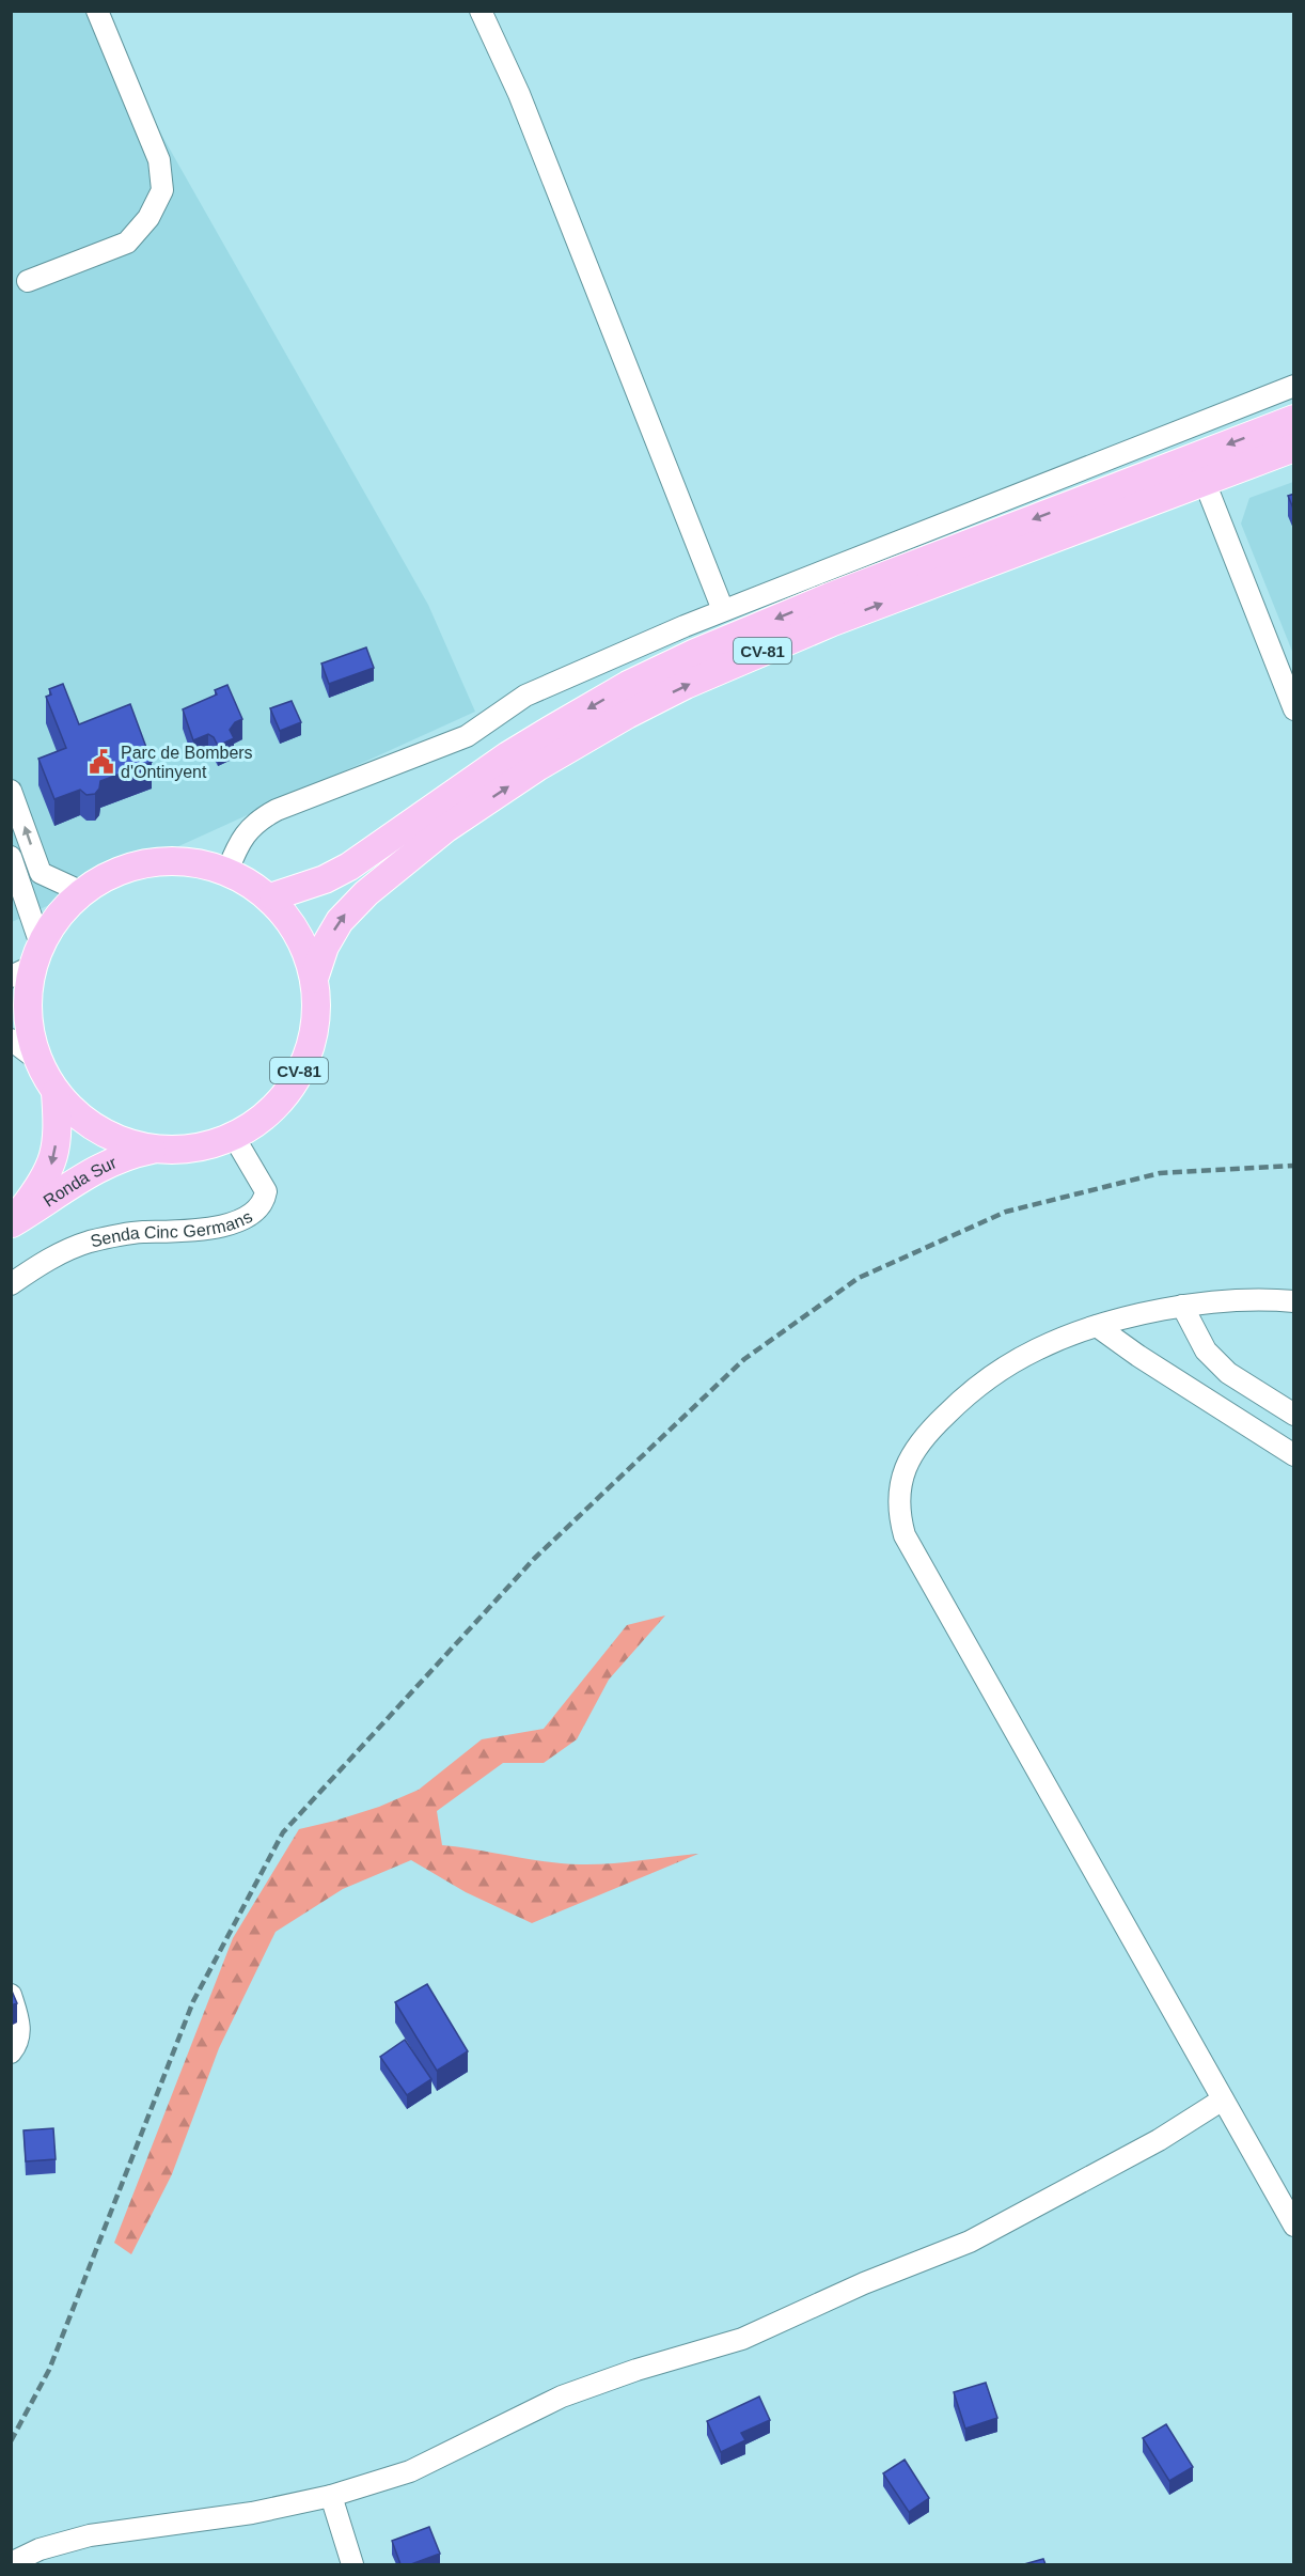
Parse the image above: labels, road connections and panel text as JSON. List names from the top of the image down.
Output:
{
  "streets": {
    "main road": ["CV-81", "Ronda Sur"],
    "street": ["Senda Cinc Germans"]
  },
  "crossings": [
    ["CV-81", "Ronda Sur"],
    ["CV-81", "Senda Cinc Germans"]
  ],
  "places": {
    "public building": ["Parc de Bombers d'Ontinyent"]
  }
}
